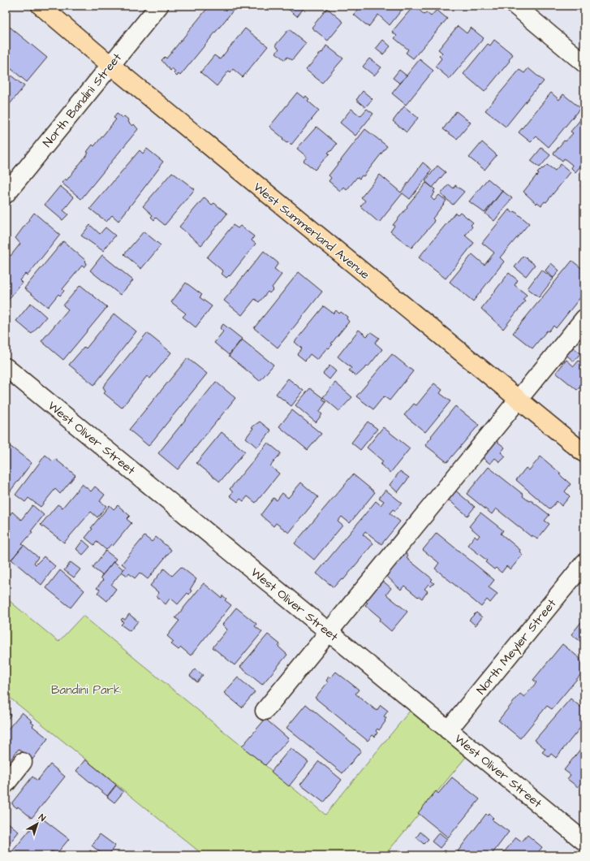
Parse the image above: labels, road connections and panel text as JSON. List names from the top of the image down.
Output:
{
  "streets": {
    "main road": ["West Summerland Avenue"],
    "street": ["North Bandini Street", "West Oliver Street", "North Meyler Street"]
  },
  "crossings": [
    ["North Bandini Street", "West Summerland Avenue"],
    ["West Oliver Street", "North Meyler Street"]
  ],
  "parks": ["Bandini Park"],
  "north": "top right"
}
